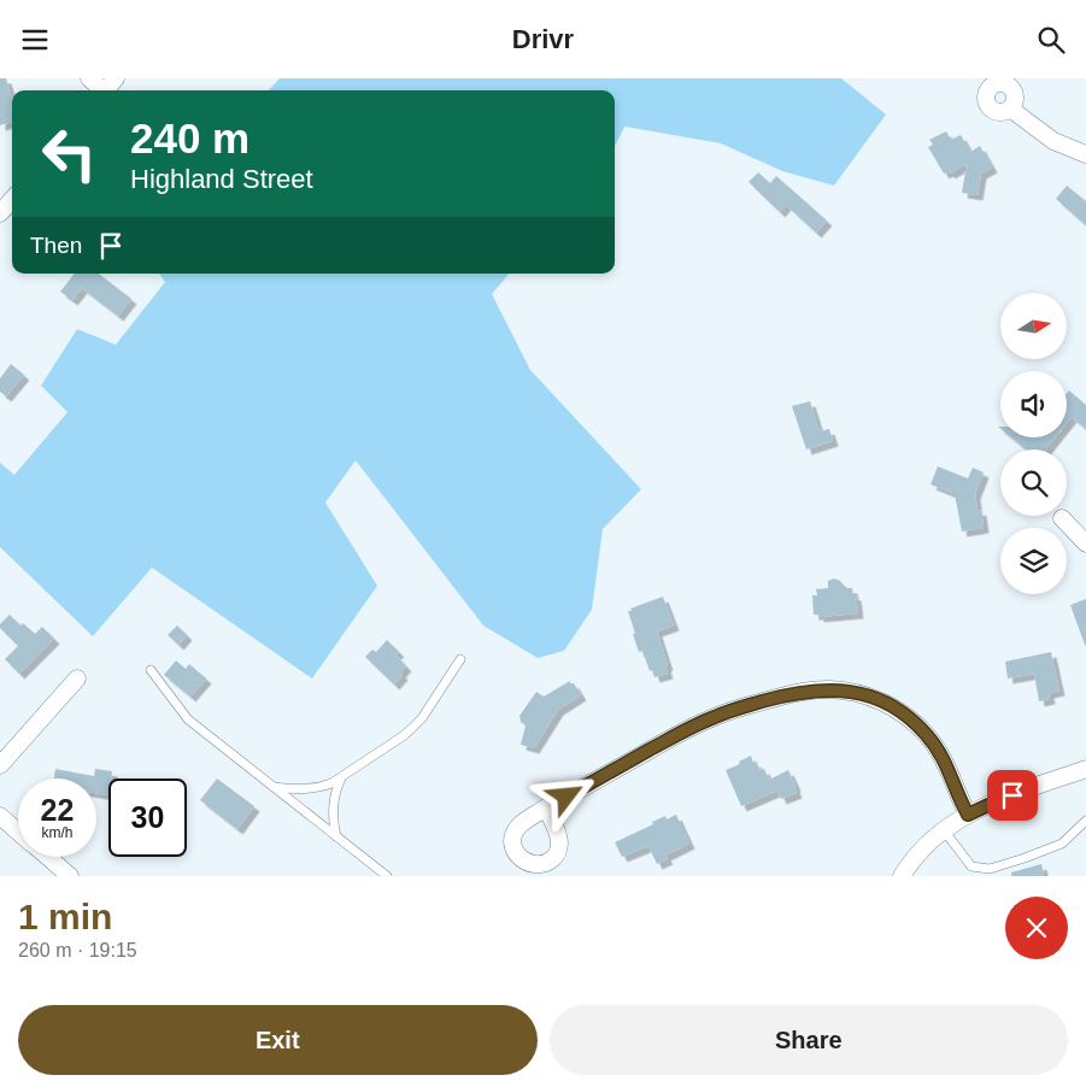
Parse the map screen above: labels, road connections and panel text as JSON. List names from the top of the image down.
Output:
{
  "north": "right",
  "page": {
    "header": "Drivr",
    "turn": ["240 m", "Highland Street"],
    "then": "Then",
    "speed": "22 km/h",
    "limit": "30",
    "heading": ["1 min", "260 m · 19:15"],
    "buttons": ["Exit", "Share"]
  }
}
